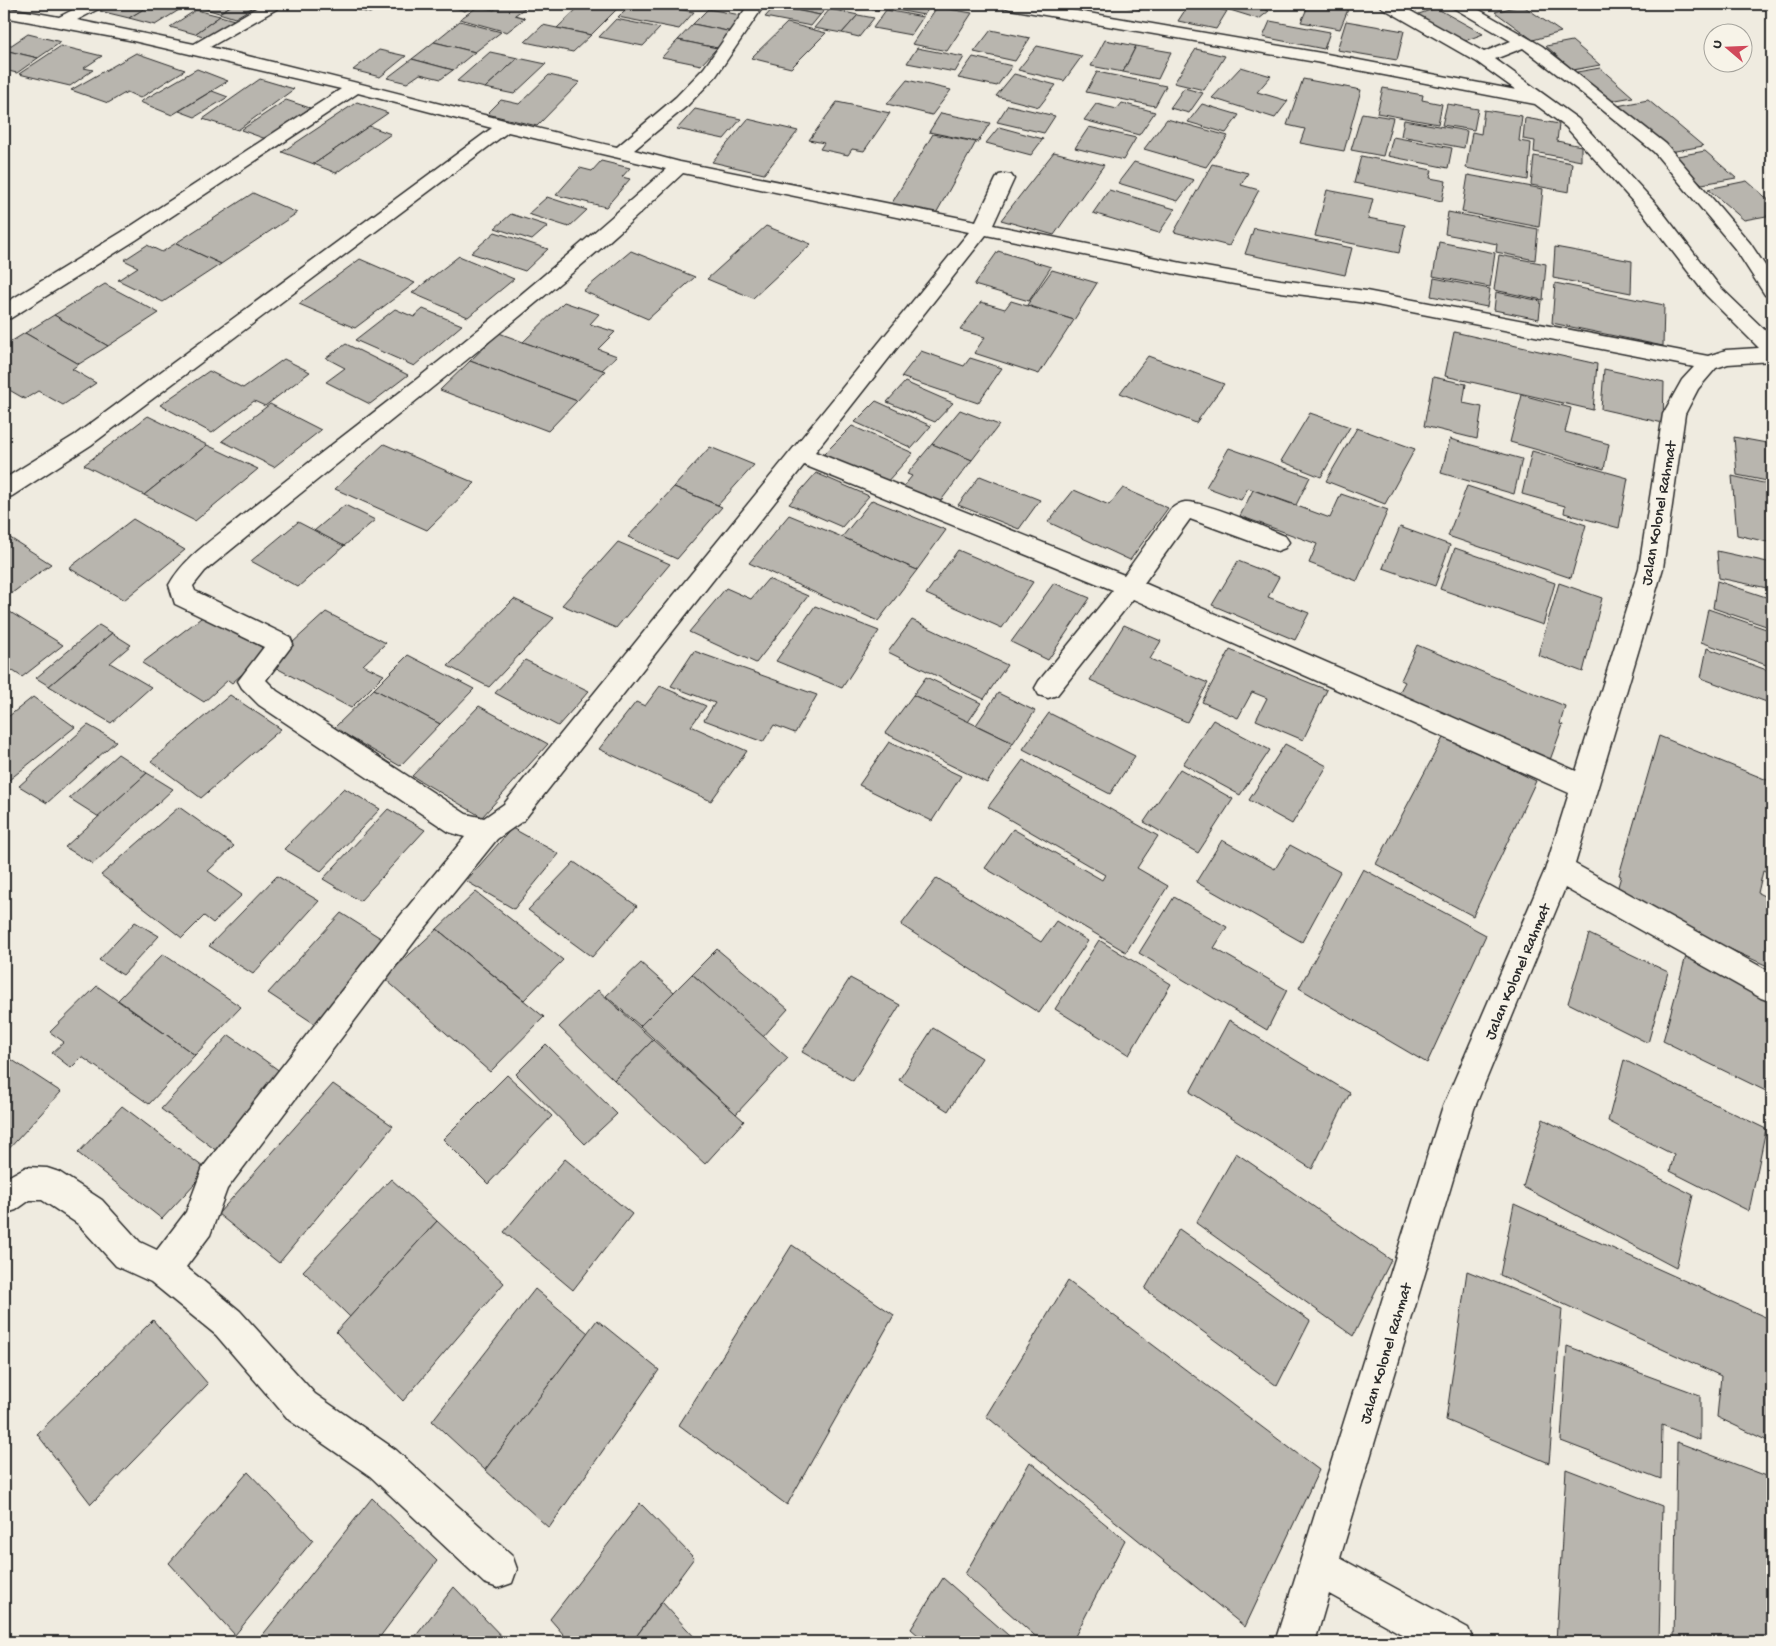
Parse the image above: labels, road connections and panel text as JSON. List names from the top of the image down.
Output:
{
  "streets": {
    "street": ["Jalan Kolonel Rahmat"]
  },
  "north": "left"
}
